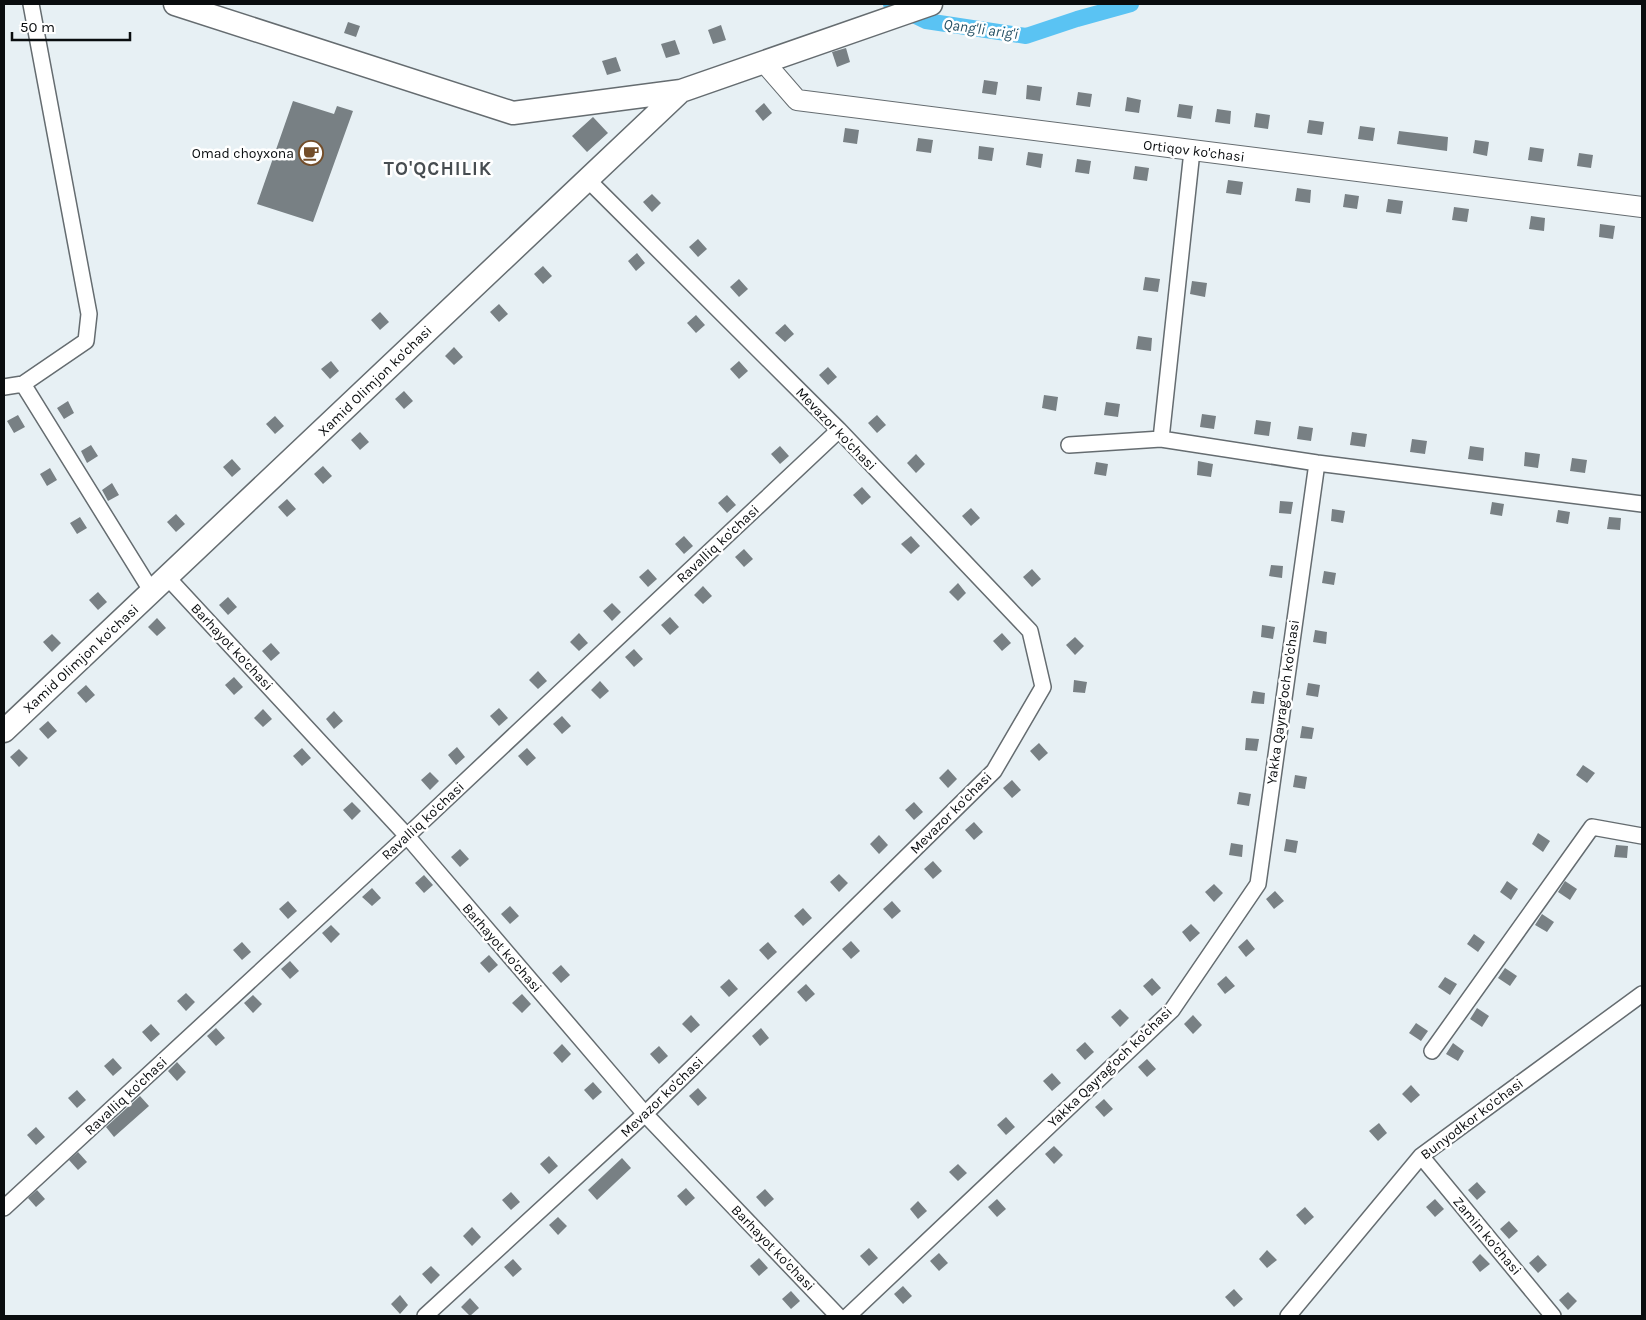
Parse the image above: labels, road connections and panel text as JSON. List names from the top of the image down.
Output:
{
  "streets": {
    "main road": ["Xamid Olimjon ko'chasi"],
    "street": [
      "Ortiqov ko'chasi",
      "Mevazor ko'chasi",
      "Ravalliq ko'chasi",
      "Barhayot ko'chasi",
      "Yakka Qayrag'och ko'chasi",
      "Bunyodkor ko'chasi",
      "Zamin ko'chasi"
    ]
  },
  "crossings": [
    ["Ortiqov ko'chasi", "Xamid Olimjon ko'chasi"],
    ["Xamid Olimjon ko'chasi", "Mevazor ko'chasi"],
    ["Xamid Olimjon ko'chasi", "Barhayot ko'chasi"],
    ["Mevazor ko'chasi", "Ravalliq ko'chasi"],
    ["Mevazor ko'chasi", "Barhayot ko'chasi"],
    ["Ravalliq ko'chasi", "Barhayot ko'chasi"],
    ["Bunyodkor ko'chasi", "Zamin ko'chasi"]
  ],
  "districts": ["TO'QCHILIK"],
  "water": ["Qang'li arig'i"],
  "places": {
    "cafe": ["Omad choyxona"]
  },
  "scale_bar": "50 m"
}
